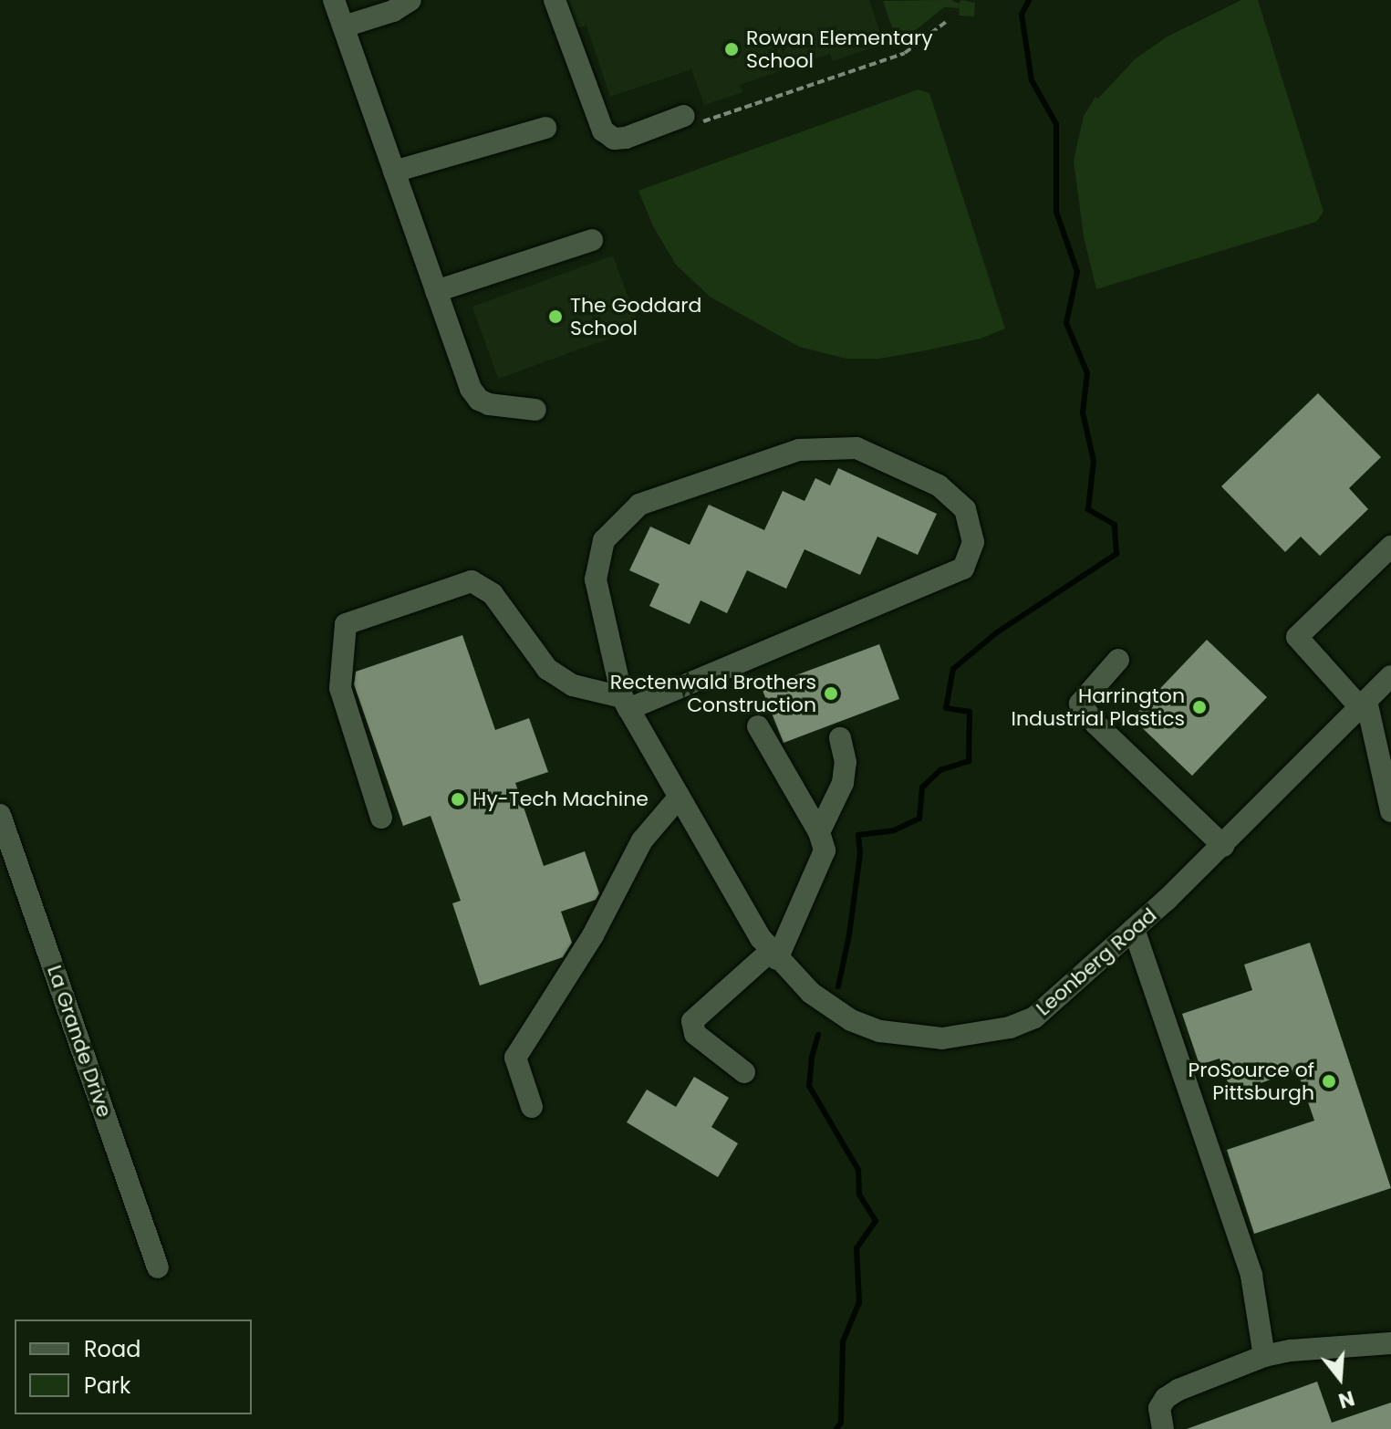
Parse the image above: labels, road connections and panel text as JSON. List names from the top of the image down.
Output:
{
  "streets": {
    "street": ["Leonberg Road", "La Grande Drive"]
  },
  "places": [
    "Rowan Elementary School",
    "The Goddard School",
    "Rectenwald Brothers Construction",
    "Harrington Industrial Plastics",
    "Hy-Tech Machine",
    "ProSource of Pittsburgh"
  ],
  "legend": ["Road", "Park"],
  "north": "bottom"
}
